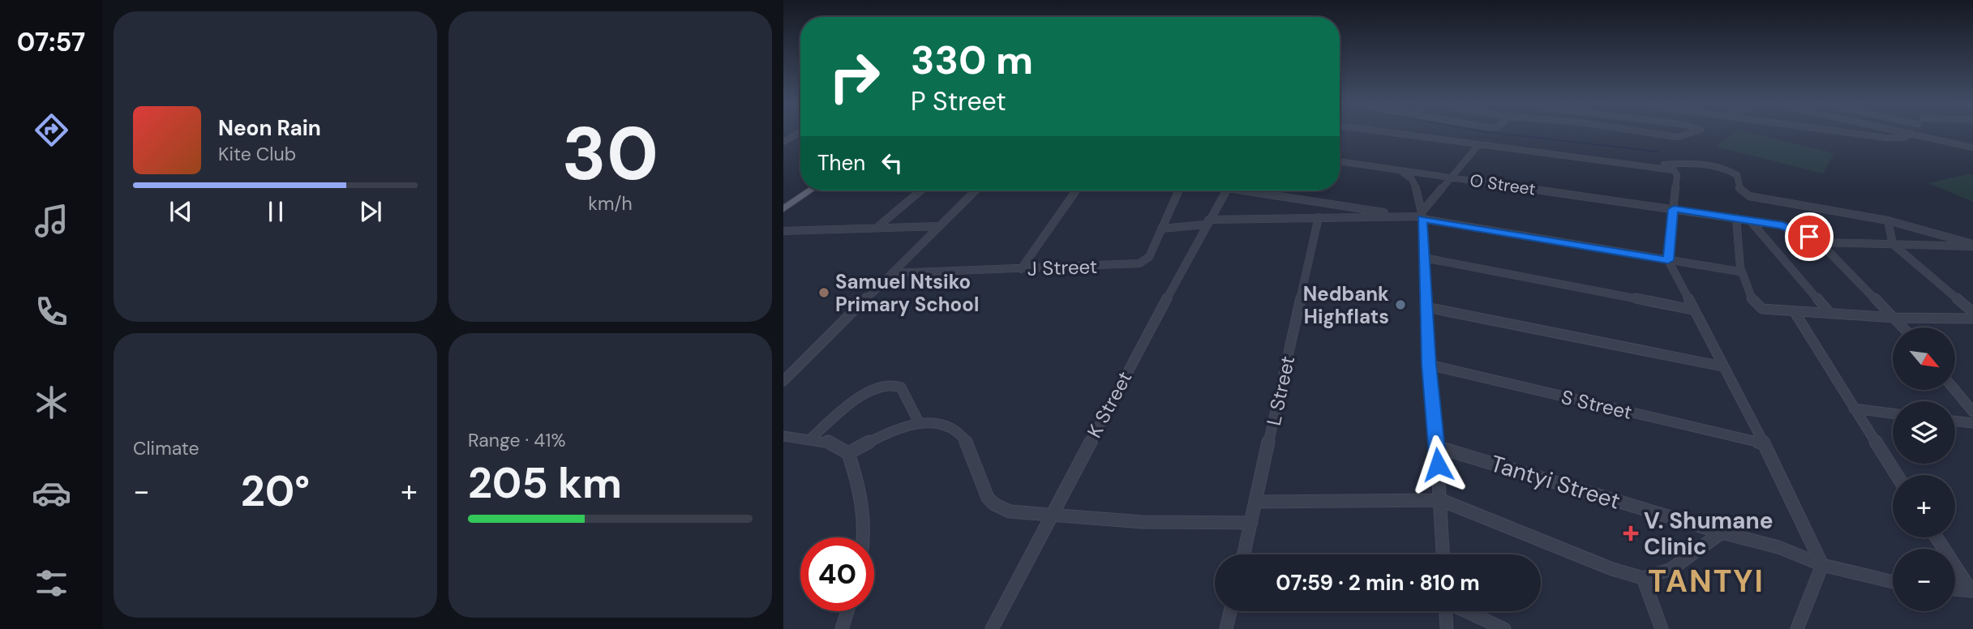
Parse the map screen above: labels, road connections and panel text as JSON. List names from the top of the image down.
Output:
{
  "streets": {
    "street": [
      "O Street",
      "J Street",
      "L Street",
      "K Street",
      "S Street",
      "Tantyi Street"
    ]
  },
  "districts": ["TANTYI"],
  "places": {
    "other": ["Samuel Ntsiko Primary School", "Nedbank Highflats"],
    "health": ["V. Shumane Clinic"]
  },
  "north": "bottom right",
  "page": {
    "tabs": "07:57",
    "tile": [
      ["30", "km/h"],
      "Climate",
      ["Range · 41%", "205 km"]
    ],
    "turn": ["330 m", "P Street"],
    "song": ["Neon Rain", "Kite Club"],
    "then": "Then",
    "map_buttons": ["+", "−"],
    "heat": ["−", "20°", "+"],
    "limit": "40",
    "trip": "07:59 · 2 min · 810 m"
  }
}
